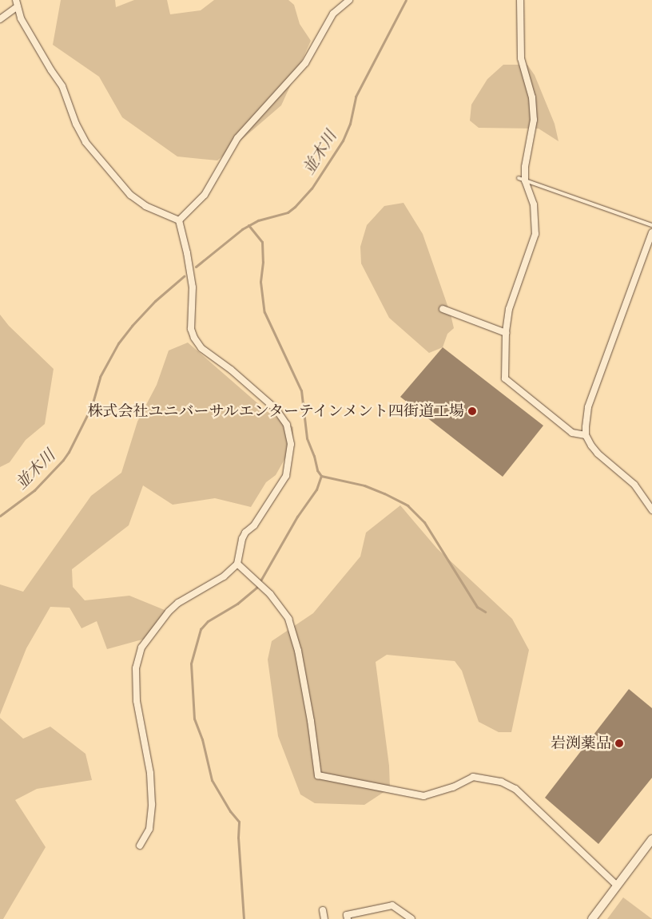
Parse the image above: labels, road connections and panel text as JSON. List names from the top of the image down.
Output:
{
  "water": ["並木川"],
  "places": ["株式会社ユニバーサルエンターテインメント四街道工場", "岩渕薬品"]
}
